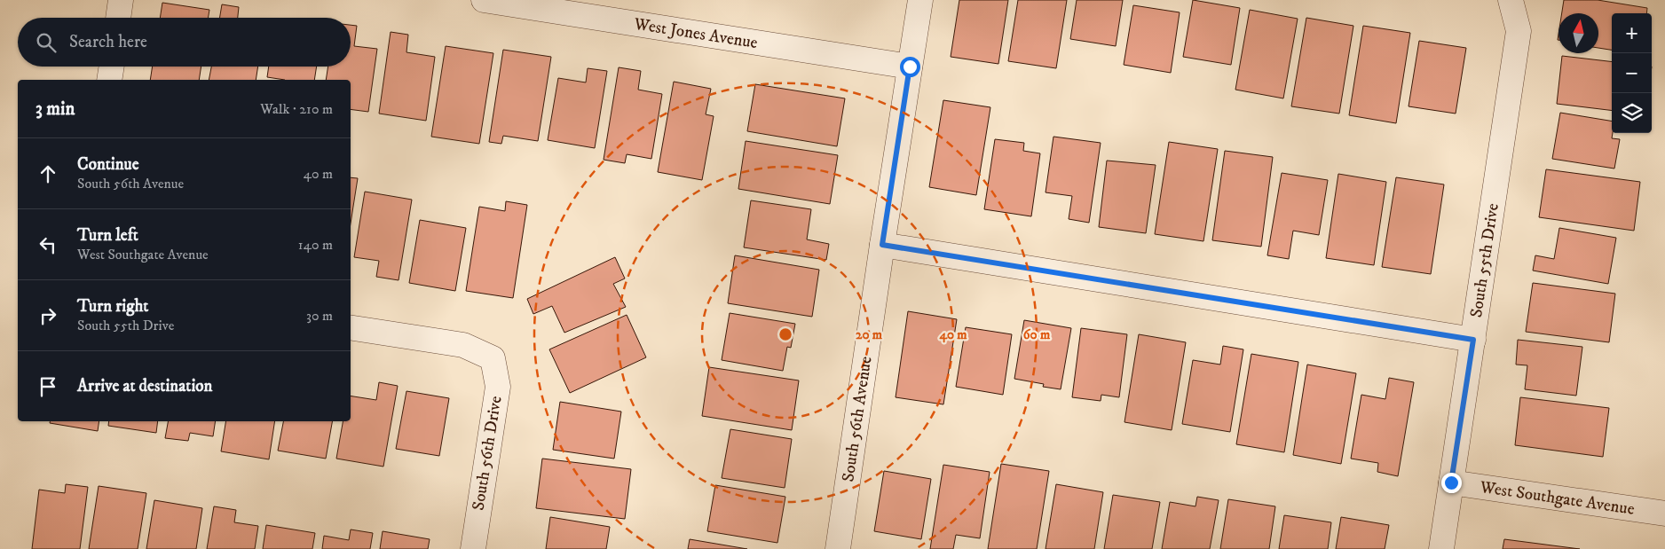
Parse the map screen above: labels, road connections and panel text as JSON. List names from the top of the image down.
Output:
{
  "streets": {
    "street": [
      "West Jones Avenue",
      "South 55th Drive",
      "South 56th Avenue",
      "South 56th Drive",
      "West Southgate Avenue"
    ]
  },
  "crossings": [
    ["West Jones Avenue", "South 56th Avenue"],
    ["South 55th Drive", "West Southgate Avenue"]
  ],
  "north": "top",
  "page": {
    "map_buttons": ["+", "−"],
    "search": "Search here",
    "heading": ["3 min", "Walk · 210 m"],
    "list": [
      ["Continue", "South 56th Avenue", "40 m"],
      ["Turn left", "West Southgate Avenue", "140 m"],
      ["Turn right", "South 55th Drive", "30 m"],
      "Arrive at destination"
    ]
  },
  "rings": ["20 m", "40 m", "60 m"]
}
